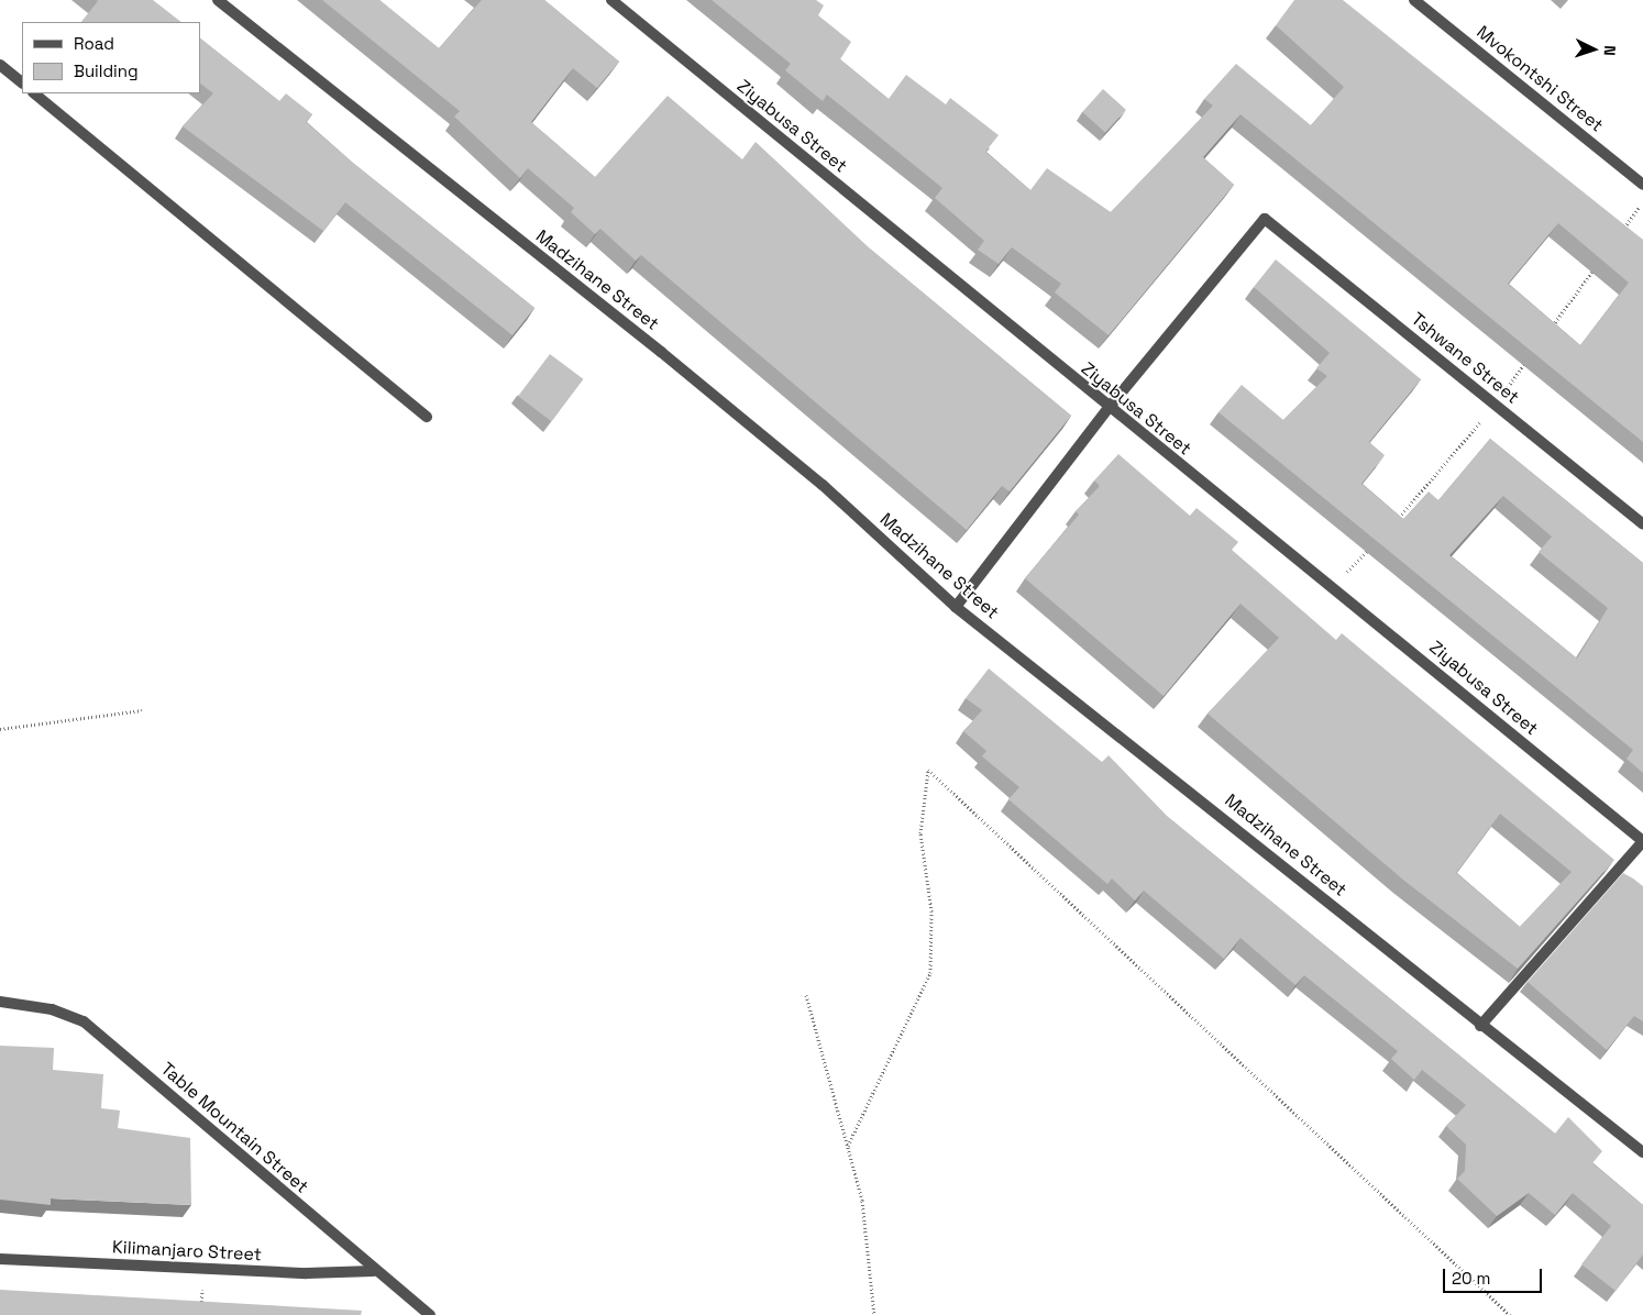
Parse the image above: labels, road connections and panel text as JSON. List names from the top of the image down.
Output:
{
  "streets": {
    "street": [
      "Mvokontshi Street",
      "Ziyabusa Street",
      "Madzihane Street",
      "Tshwane Street",
      "Table Mountain Street",
      "Kilimanjaro Street"
    ]
  },
  "crossings": [
    ["Ziyabusa Street", "Tshwane Street"],
    ["Table Mountain Street", "Kilimanjaro Street"]
  ],
  "legend": ["Road", "Building"],
  "scale_bar": "20 m",
  "north": "right"
}
